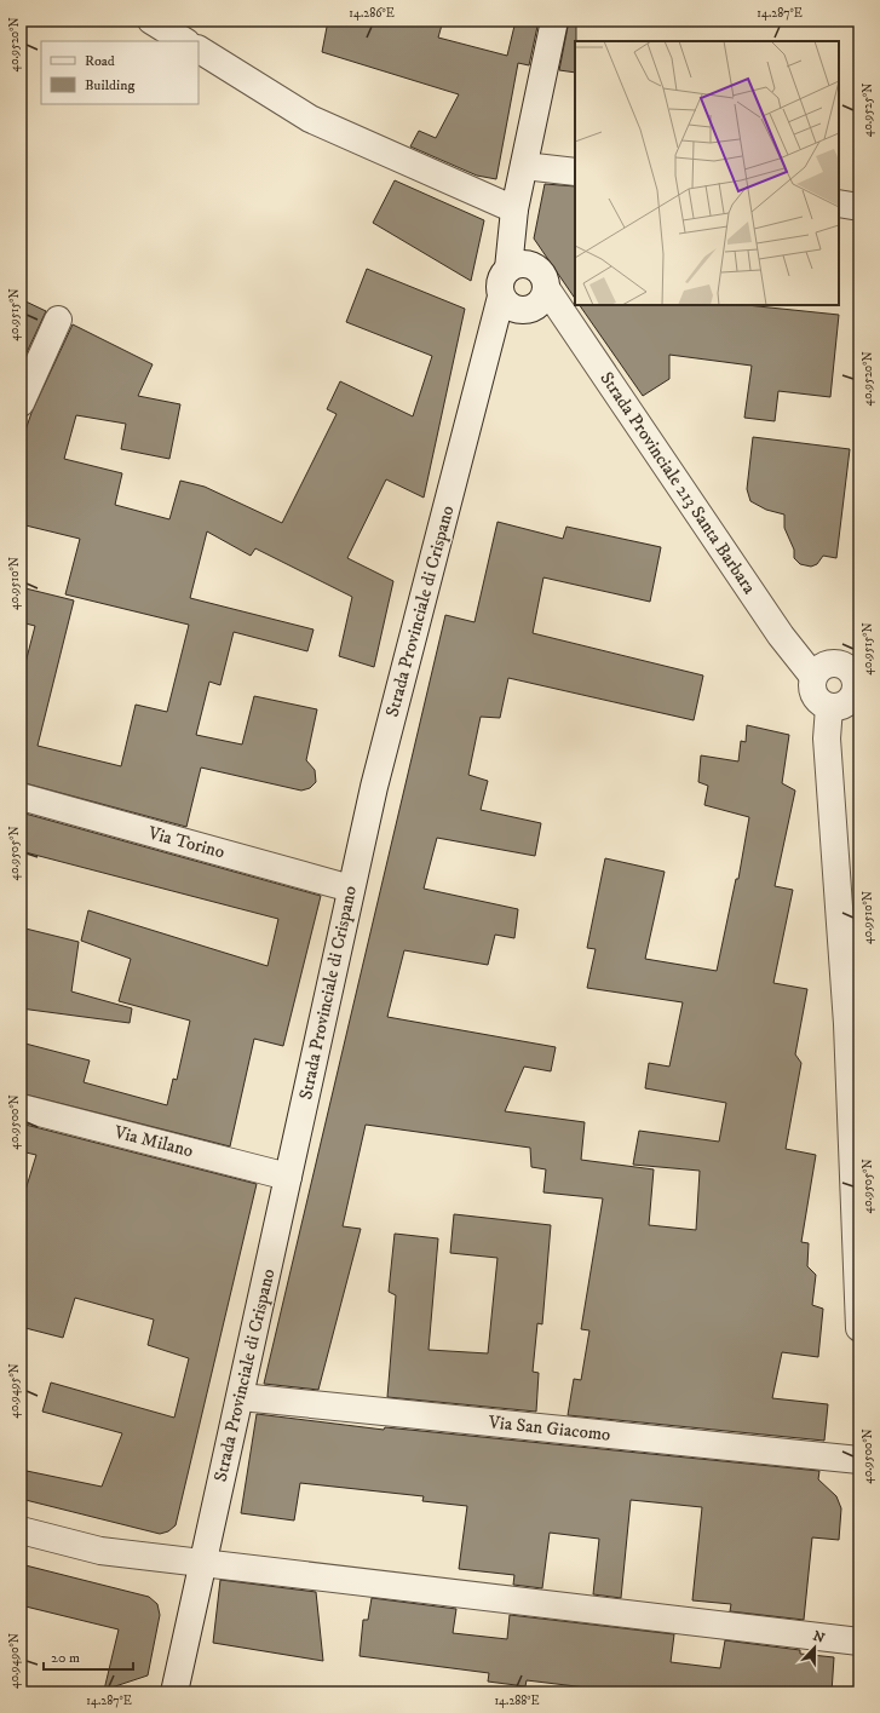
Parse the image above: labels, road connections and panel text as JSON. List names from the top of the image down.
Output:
{
  "streets": {
    "street": [
      "Strada Provinciale 213 Santa Barbara",
      "Strada Provinciale di Crispano",
      "Via Torino",
      "Via Milano",
      "Via San Giacomo"
    ]
  },
  "crossings": [
    ["Strada Provinciale 213 Santa Barbara", "Strada Provinciale di Crispano"],
    ["Strada Provinciale di Crispano", "Via Torino"],
    ["Strada Provinciale di Crispano", "Via Milano"],
    ["Strada Provinciale di Crispano", "Via San Giacomo"]
  ],
  "legend": ["Road", "Building"],
  "scale_bar": "20 m",
  "north": "top",
  "coordinates": [
    "14.286°E",
    "14.287°E",
    "40.9520°N",
    "40.9525°N",
    "40.9515°N",
    "40.9510°N",
    "40.9505°N",
    "40.9500°N",
    "40.9495°N",
    "40.9490°N",
    "14.288°E"
  ]
}
